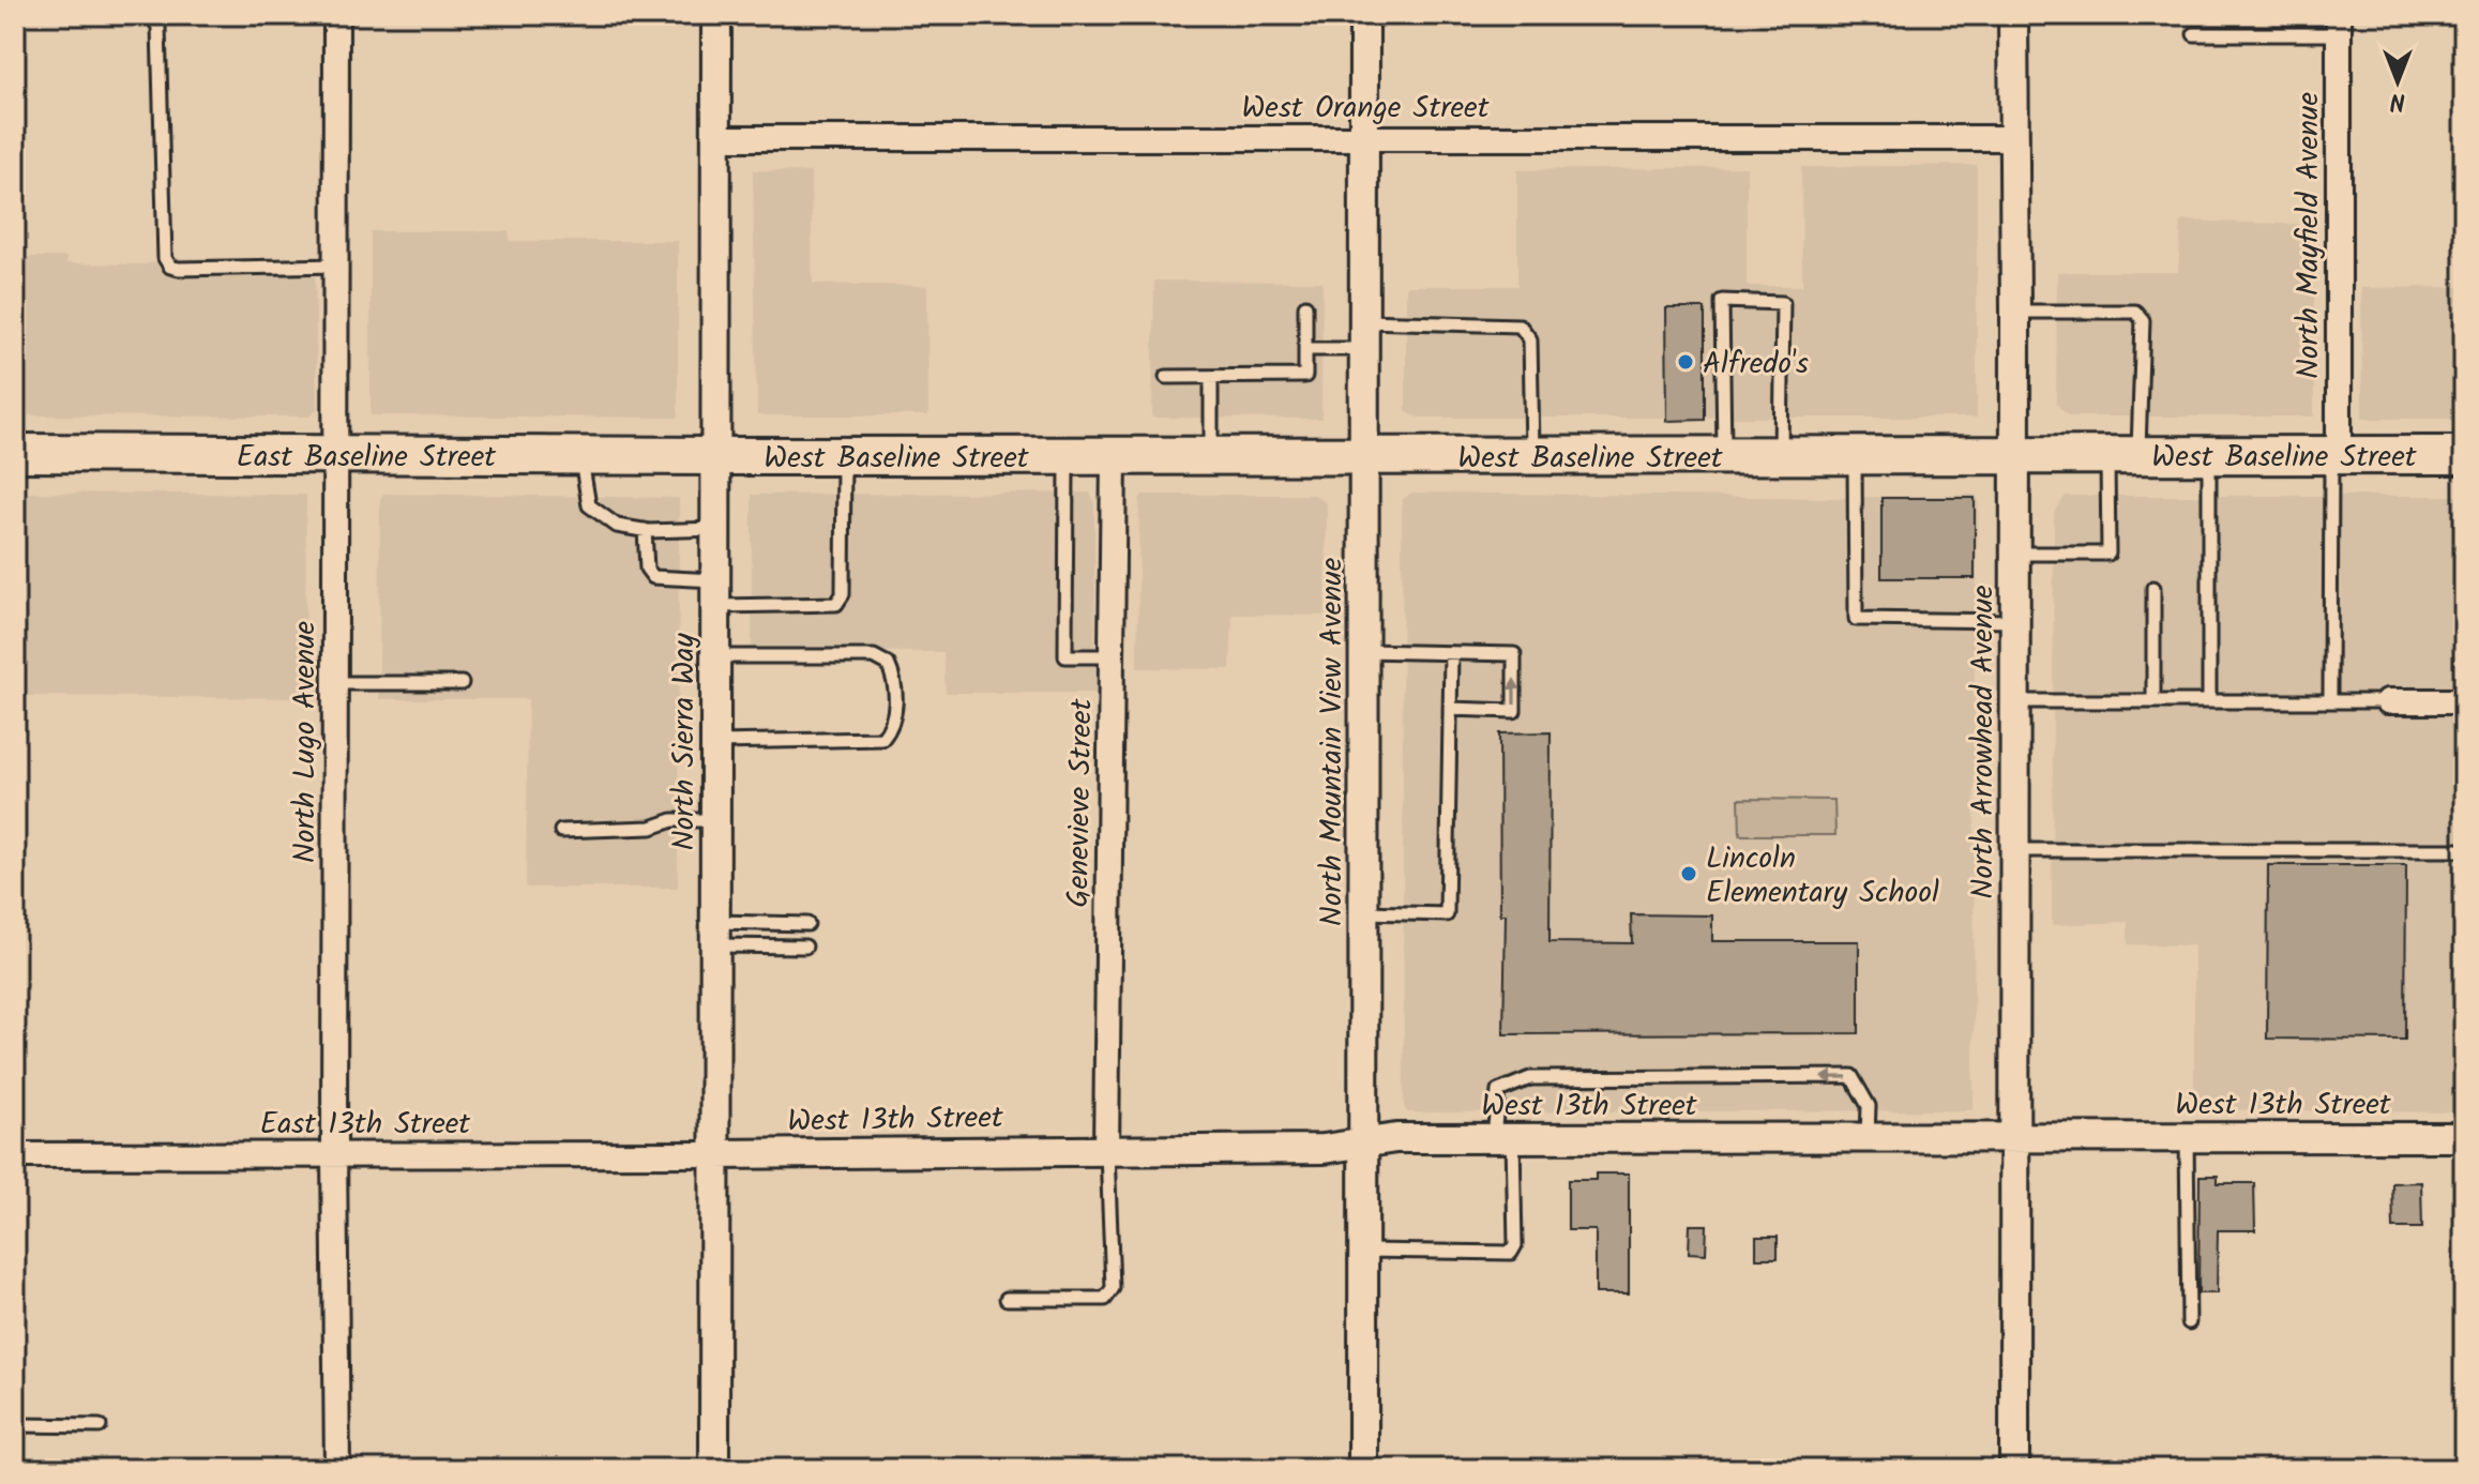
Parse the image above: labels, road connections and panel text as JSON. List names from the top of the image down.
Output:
{
  "streets": {
    "main road": ["East Baseline Street", "West Baseline Street"],
    "street": [
      "West Orange Street",
      "North Mayfield Avenue",
      "North Lugo Avenue",
      "North Sierra Way",
      "North Mountain View Avenue",
      "North Arrowhead Avenue",
      "Genevieve Street",
      "West 13th Street",
      "East 13th Street"
    ]
  },
  "crossings": [
    ["West Orange Street", "North Sierra Way"],
    ["West Orange Street", "North Mountain View Avenue"],
    ["West Orange Street", "North Arrowhead Avenue"],
    ["North Mayfield Avenue", "West Baseline Street"],
    ["East Baseline Street", "West Baseline Street"],
    ["East Baseline Street", "North Lugo Avenue"],
    ["East Baseline Street", "North Sierra Way"],
    ["West Baseline Street", "North Sierra Way"],
    ["West Baseline Street", "North Mountain View Avenue"],
    ["West Baseline Street", "North Arrowhead Avenue"],
    ["West Baseline Street", "Genevieve Street"],
    ["North Lugo Avenue", "East 13th Street"],
    ["North Sierra Way", "West 13th Street"],
    ["North Sierra Way", "East 13th Street"],
    ["North Mountain View Avenue", "West 13th Street"],
    ["North Arrowhead Avenue", "West 13th Street"],
    ["Genevieve Street", "West 13th Street"],
    ["West 13th Street", "East 13th Street"]
  ],
  "places": ["Alfredo's", "Lincoln Elementary School"],
  "north": "bottom"
}
